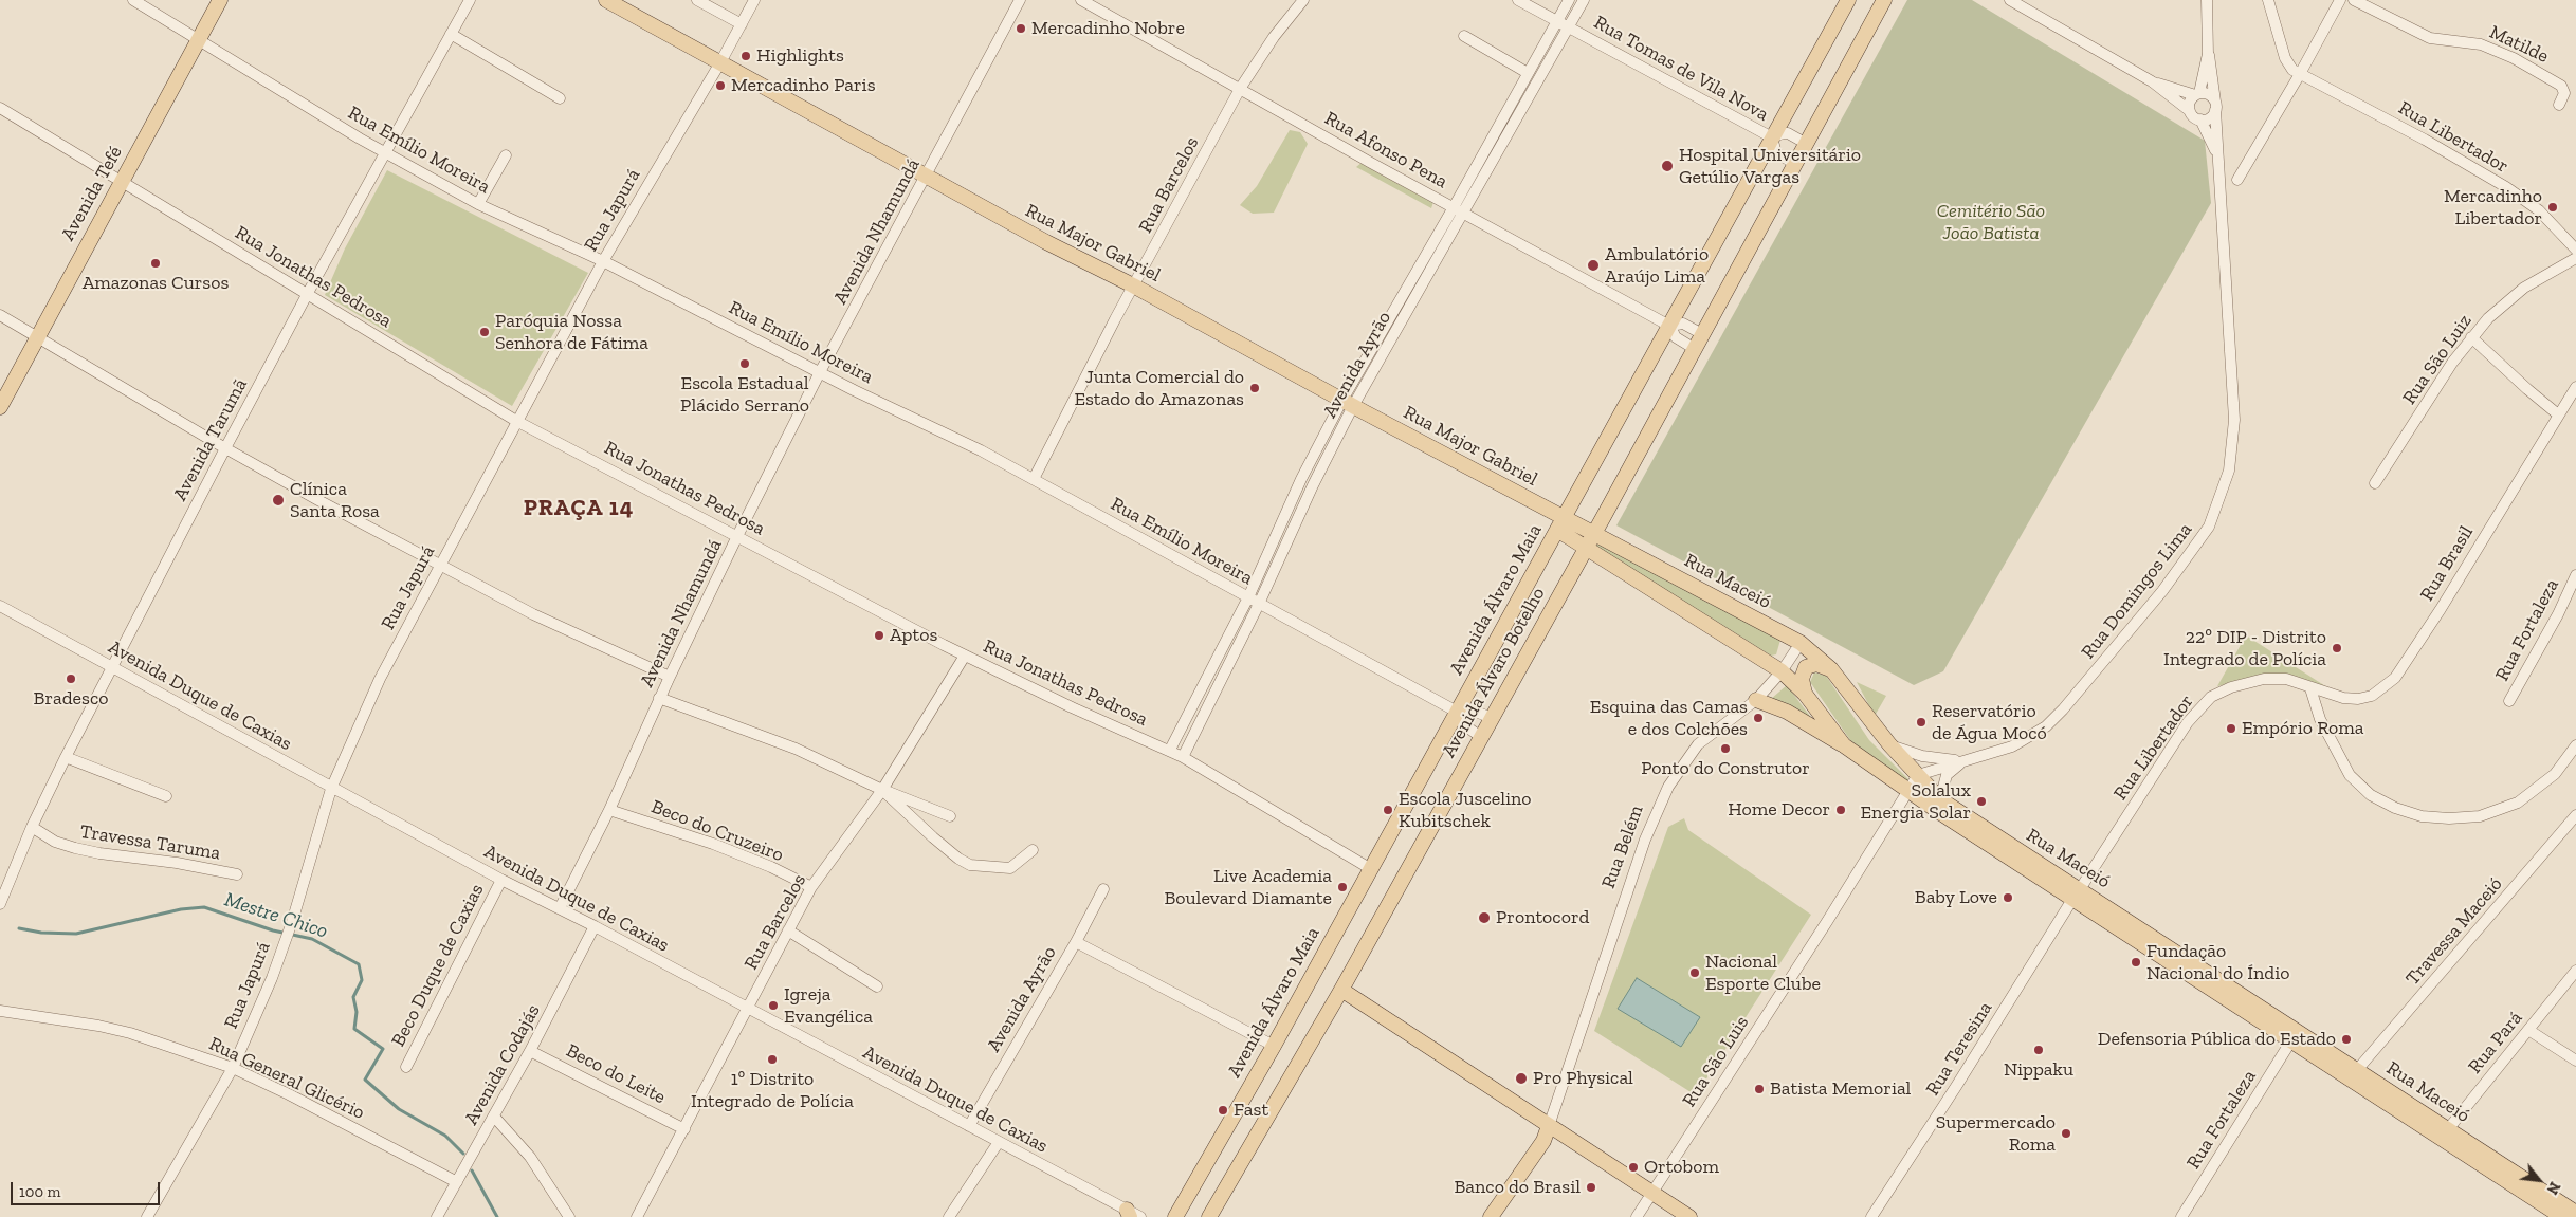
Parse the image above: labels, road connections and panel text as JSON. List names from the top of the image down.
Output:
{
  "streets": {
    "main road": [
      "Avenida Tefé",
      "Rua Major Gabriel",
      "Rua Maceió",
      "Avenida Álvaro Maia",
      "Avenida Álvaro Botelho",
      "Rua Belém"
    ],
    "street": [
      "Matilde",
      "Rua Tomas de Vila Nova",
      "Rua Libertador",
      "Rua Emílio Moreira",
      "Rua Afonso Pena",
      "Rua Barcelos",
      "Rua Japurá",
      "Avenida Nhamundá",
      "Rua Jonathas Pedrosa",
      "Rua São Luiz",
      "Avenida Ayrão",
      "Avenida Tarumã",
      "Rua Brasil",
      "Rua Domingos Lima",
      "Rua Fortaleza",
      "Avenida Duque de Caxias",
      "Beco do Cruzeiro",
      "Travessa Taruma",
      "Travessa Maceió",
      "Beco Duque de Caxias",
      "Rua Pará",
      "Rua Teresina",
      "Rua São Luis",
      "Avenida Codajás",
      "Beco do Leite",
      "Rua General Glicério"
    ]
  },
  "crossings": [
    ["Rua Tomas de Vila Nova", "Avenida Ayrão"],
    ["Rua Tomas de Vila Nova", "Avenida Álvaro Maia"],
    ["Rua Tomas de Vila Nova", "Avenida Álvaro Botelho"],
    ["Rua Libertador", "Rua Brasil"],
    ["Rua Libertador", "Rua Maceió"],
    ["Rua Libertador", "Rua Teresina"],
    ["Rua Emílio Moreira", "Rua Barcelos"],
    ["Rua Emílio Moreira", "Avenida Tefé"],
    ["Rua Emílio Moreira", "Rua Japurá"],
    ["Rua Emílio Moreira", "Avenida Nhamundá"],
    ["Rua Emílio Moreira", "Avenida Ayrão"],
    ["Rua Emílio Moreira", "Avenida Tarumã"],
    ["Rua Emílio Moreira", "Avenida Álvaro Maia"],
    ["Rua Emílio Moreira", "Avenida Álvaro Botelho"],
    ["Rua Afonso Pena", "Rua Barcelos"],
    ["Rua Afonso Pena", "Avenida Ayrão"],
    ["Rua Afonso Pena", "Avenida Álvaro Maia"],
    ["Rua Afonso Pena", "Avenida Álvaro Botelho"],
    ["Rua Barcelos", "Rua Major Gabriel"],
    ["Rua Barcelos", "Rua Jonathas Pedrosa"],
    ["Rua Barcelos", "Avenida Duque de Caxias"],
    ["Rua Barcelos", "Beco do Cruzeiro"],
    ["Rua Barcelos", "Beco do Leite"],
    ["Avenida Tefé", "Rua Jonathas Pedrosa"],
    ["Rua Japurá", "Rua Major Gabriel"],
    ["Rua Japurá", "Rua Jonathas Pedrosa"],
    ["Rua Japurá", "Avenida Duque de Caxias"],
    ["Rua Japurá", "Rua General Glicério"],
    ["Avenida Nhamundá", "Rua Major Gabriel"],
    ["Avenida Nhamundá", "Rua Jonathas Pedrosa"],
    ["Avenida Nhamundá", "Avenida Duque de Caxias"],
    ["Avenida Nhamundá", "Beco do Cruzeiro"],
    ["Rua Major Gabriel", "Avenida Ayrão"],
    ["Rua Major Gabriel", "Rua Maceió"],
    ["Rua Major Gabriel", "Avenida Álvaro Maia"],
    ["Rua Jonathas Pedrosa", "Avenida Ayrão"],
    ["Rua Jonathas Pedrosa", "Avenida Tarumã"],
    ["Rua Jonathas Pedrosa", "Avenida Álvaro Maia"],
    ["Avenida Ayrão", "Avenida Duque de Caxias"],
    ["Avenida Tarumã", "Avenida Duque de Caxias"],
    ["Avenida Tarumã", "Travessa Taruma"],
    ["Rua Maceió", "Rua Domingos Lima"],
    ["Rua Maceió", "Avenida Álvaro Maia"],
    ["Rua Maceió", "Rua Fortaleza"],
    ["Rua Maceió", "Avenida Álvaro Botelho"],
    ["Rua Maceió", "Rua Belém"],
    ["Rua Maceió", "Travessa Maceió"],
    ["Rua Maceió", "Rua Pará"],
    ["Rua Maceió", "Rua Teresina"],
    ["Rua Maceió", "Rua São Luis"],
    ["Avenida Duque de Caxias", "Beco Duque de Caxias"],
    ["Avenida Duque de Caxias", "Avenida Codajás"],
    ["Avenida Codajás", "Beco do Leite"],
    ["Avenida Codajás", "Rua General Glicério"]
  ],
  "districts": ["PRAÇA 14"],
  "water": ["Mestre Chico"],
  "parks": ["Cemitério São João Batista"],
  "places": [
    "Mercadinho Nobre",
    "Highlights",
    "Mercadinho Paris",
    "Hospital Universitário Getúlio Vargas",
    "Mercadinho Libertador",
    "Amazonas Cursos",
    "Ambulatório Araújo Lima",
    "Paróquia Nossa Senhora de Fátima",
    "Escola Estadual Plácido Serrano",
    "Junta Comercial do Estado do Amazonas",
    "Clínica Santa Rosa",
    "Aptos",
    "22º DIP - Distrito Integrado de Polícia",
    "Bradesco",
    "Esquina das Camas e dos Colchões",
    "Reservatório de Água Mocó",
    "Empório Roma",
    "Ponto do Construtor",
    "Solalux Energia Solar",
    "Escola Juscelino Kubitschek",
    "Home Decor",
    "Live Academia Boulevard Diamante",
    "Baby Love",
    "Prontocord",
    "Fundação Nacional do Índio",
    "Nacional Esporte Clube",
    "Igreja Evangélica",
    "Defensoria Pública do Estado",
    "Nippaku",
    "1º Distrito Integrado de Polícia",
    "Pro Physical",
    "Batista Memorial",
    "Fast",
    "Supermercado Roma",
    "Ortobom",
    "Banco do Brasil"
  ],
  "scale_bar": "100 m",
  "north": "bottom right"
}
